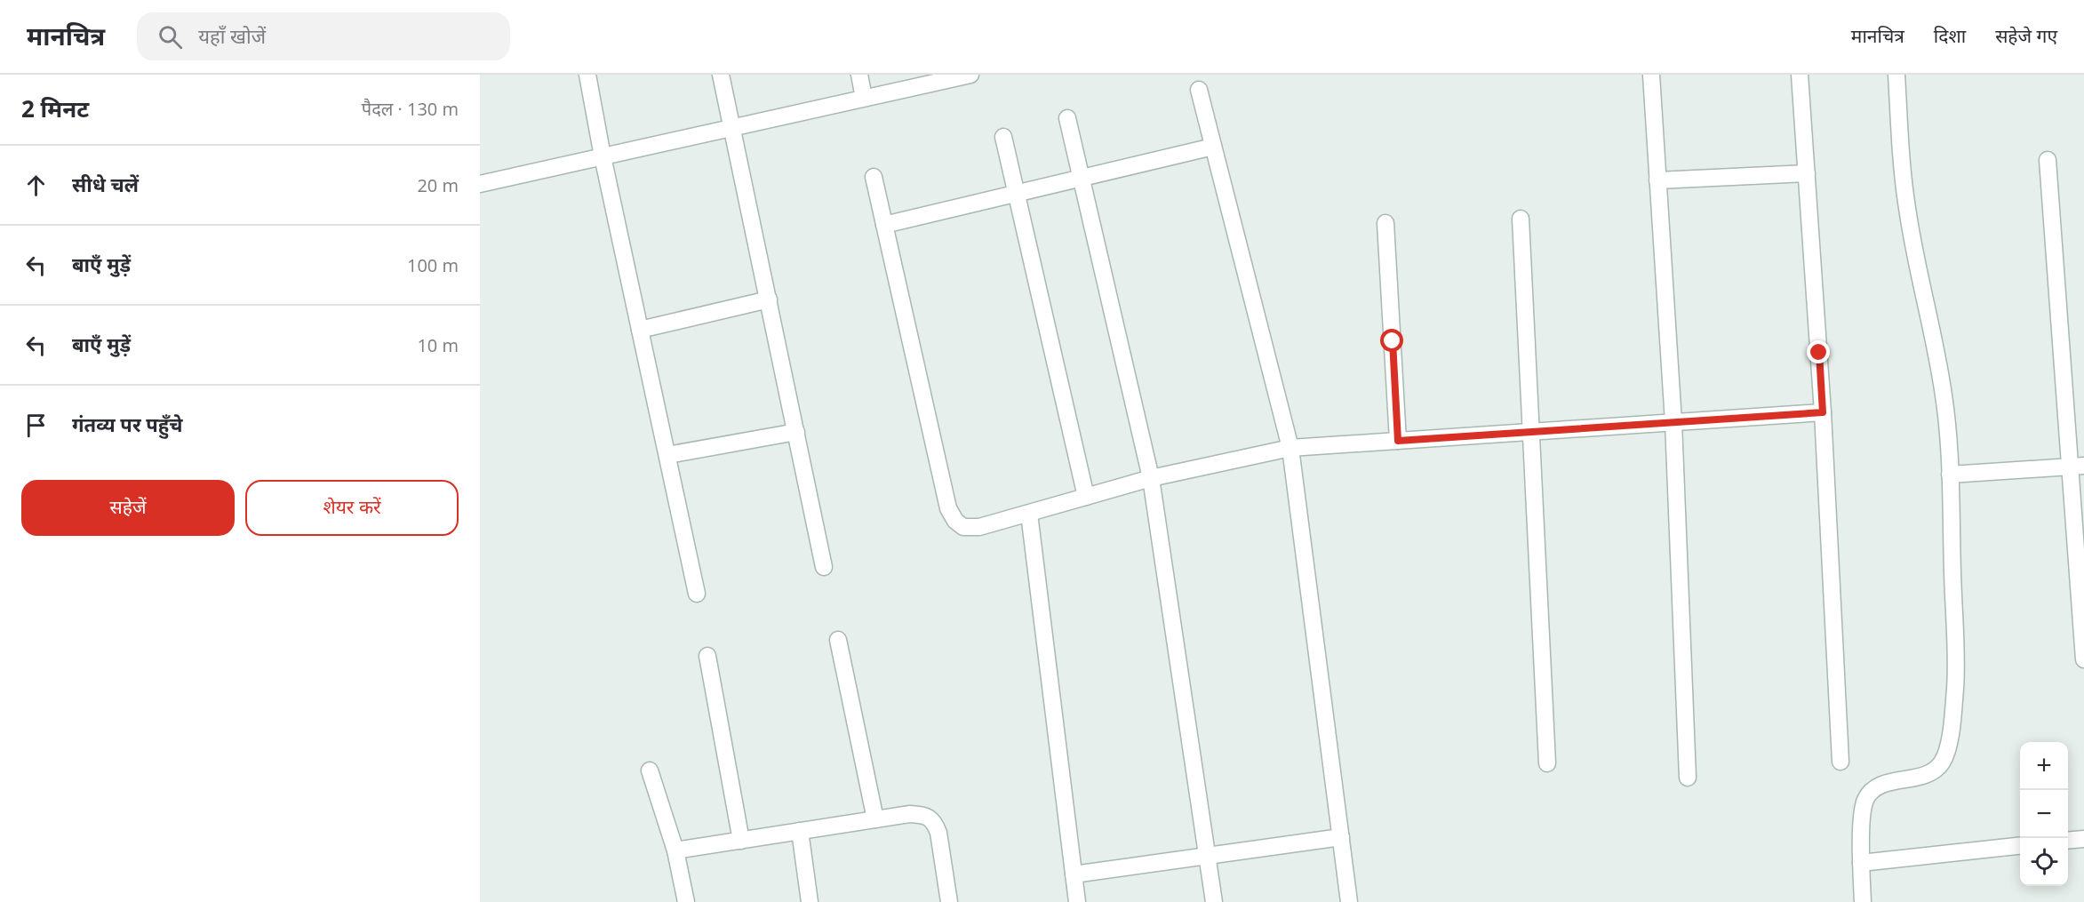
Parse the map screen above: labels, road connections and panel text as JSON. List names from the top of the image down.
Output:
{
  "page": {
    "header": "मानचित्र",
    "search": "यहाँ खोजें",
    "nav": ["मानचित्र", "दिशा", "सहेजे गए"],
    "heading": ["2 मिनट", "पैदल · 130 m"],
    "list": [
      ["सीधे चलें", "20 m"],
      ["बाएँ मुड़ें", "100 m"],
      ["बाएँ मुड़ें", "10 m"],
      "गंतव्य पर पहुँचे"
    ],
    "buttons": ["सहेजें", "शेयर करें"],
    "map_buttons": ["+", "−"]
  }
}
